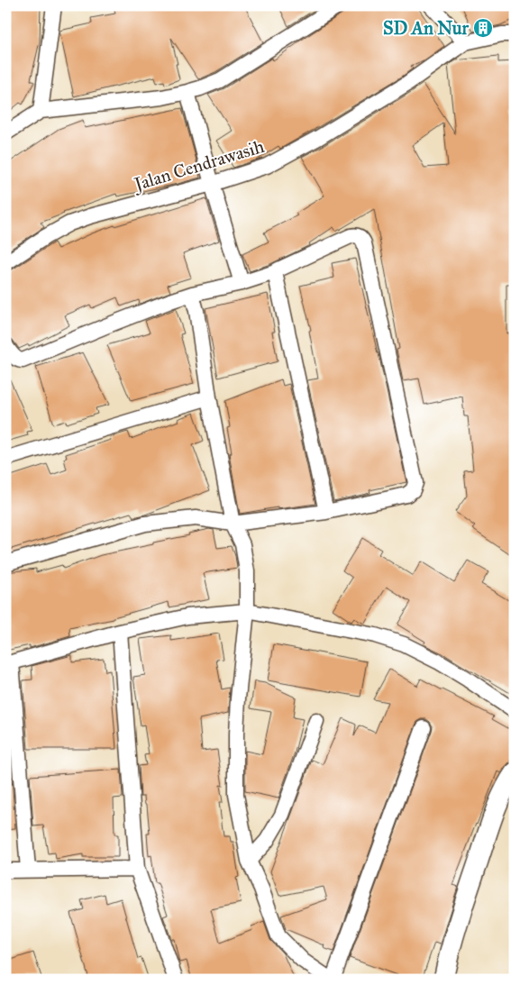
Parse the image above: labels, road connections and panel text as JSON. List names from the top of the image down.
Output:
{
  "streets": {
    "street": ["Jalan Cendrawasih"]
  },
  "places": {
    "building": ["SD An Nur"]
  }
}
